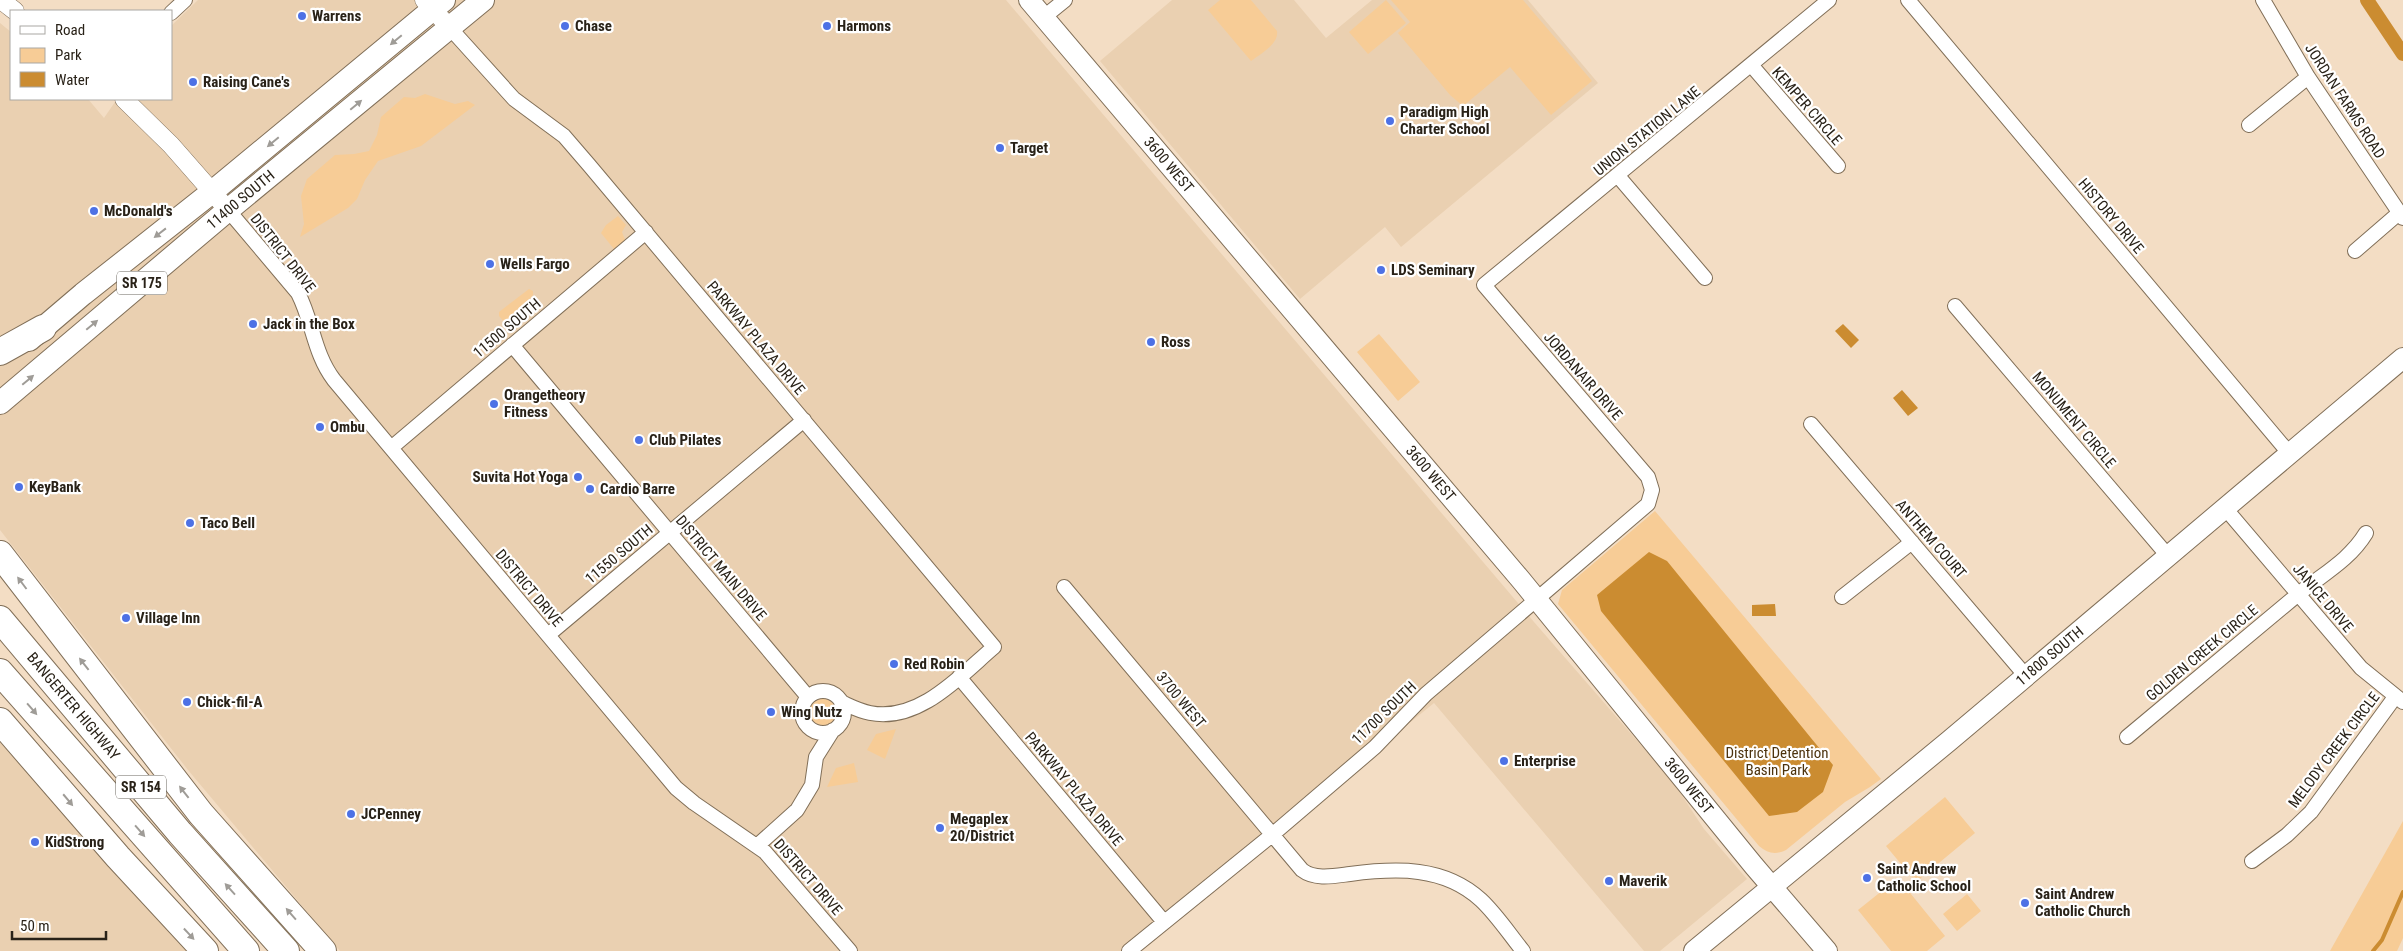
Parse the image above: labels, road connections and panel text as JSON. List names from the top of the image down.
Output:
{
  "streets": {
    "highway": ["BANGERTER HIGHWAY", "SR 154"],
    "main road": [
      "3600 WEST",
      "11400 SOUTH",
      "SR 175",
      "11800 SOUTH"
    ],
    "street": [
      "JORDAN FARMS ROAD",
      "KEMPER CIRCLE",
      "UNION STATION LANE",
      "HISTORY DRIVE",
      "DISTRICT DRIVE",
      "11500 SOUTH",
      "PARKWAY PLAZA DRIVE",
      "JORDANAIR DRIVE",
      "MONUMENT CIRCLE",
      "ANTHEM COURT",
      "11550 SOUTH",
      "DISTRICT MAIN DRIVE",
      "JANICE DRIVE",
      "GOLDEN CREEK CIRCLE",
      "3700 WEST",
      "11700 SOUTH",
      "MELODY CREEK CIRCLE"
    ]
  },
  "crossings": [
    ["KEMPER CIRCLE", "UNION STATION LANE"],
    ["UNION STATION LANE", "JORDANAIR DRIVE"],
    ["3600 WEST", "11800 SOUTH"],
    ["3600 WEST", "11700 SOUTH"],
    ["11400 SOUTH", "DISTRICT DRIVE"],
    ["11400 SOUTH", "PARKWAY PLAZA DRIVE"],
    ["HISTORY DRIVE", "11800 SOUTH"],
    ["DISTRICT DRIVE", "11500 SOUTH"],
    ["DISTRICT DRIVE", "11550 SOUTH"],
    ["11500 SOUTH", "PARKWAY PLAZA DRIVE"],
    ["11500 SOUTH", "DISTRICT MAIN DRIVE"],
    ["PARKWAY PLAZA DRIVE", "11550 SOUTH"],
    ["PARKWAY PLAZA DRIVE", "DISTRICT MAIN DRIVE"],
    ["PARKWAY PLAZA DRIVE", "11700 SOUTH"],
    ["JORDANAIR DRIVE", "11700 SOUTH"],
    ["MONUMENT CIRCLE", "11800 SOUTH"],
    ["ANTHEM COURT", "11800 SOUTH"],
    ["11550 SOUTH", "DISTRICT MAIN DRIVE"],
    ["JANICE DRIVE", "GOLDEN CREEK CIRCLE"],
    ["JANICE DRIVE", "11800 SOUTH"],
    ["JANICE DRIVE", "MELODY CREEK CIRCLE"],
    ["3700 WEST", "11700 SOUTH"]
  ],
  "parks": ["District Detention Basin Park"],
  "places": [
    "Warrens",
    "Chase",
    "Harmons",
    "Raising Cane's",
    "Paradigm High Charter School",
    "Target",
    "McDonald's",
    "Wells Fargo",
    "LDS Seminary",
    "Jack in the Box",
    "Ross",
    "Orangetheory Fitness",
    "Ombu",
    "Club Pilates",
    "Suvita Hot Yoga",
    "KeyBank",
    "Cardio Barre",
    "Taco Bell",
    "Village Inn",
    "Red Robin",
    "Chick-fil-A",
    "Wing Nutz",
    "Enterprise",
    "JCPenney",
    "Megaplex 20/District",
    "KidStrong",
    "Saint Andrew Catholic School",
    "Maverik",
    "Saint Andrew Catholic Church"
  ],
  "legend": ["Road", "Park", "Water"],
  "scale_bar": "50 m"
}
